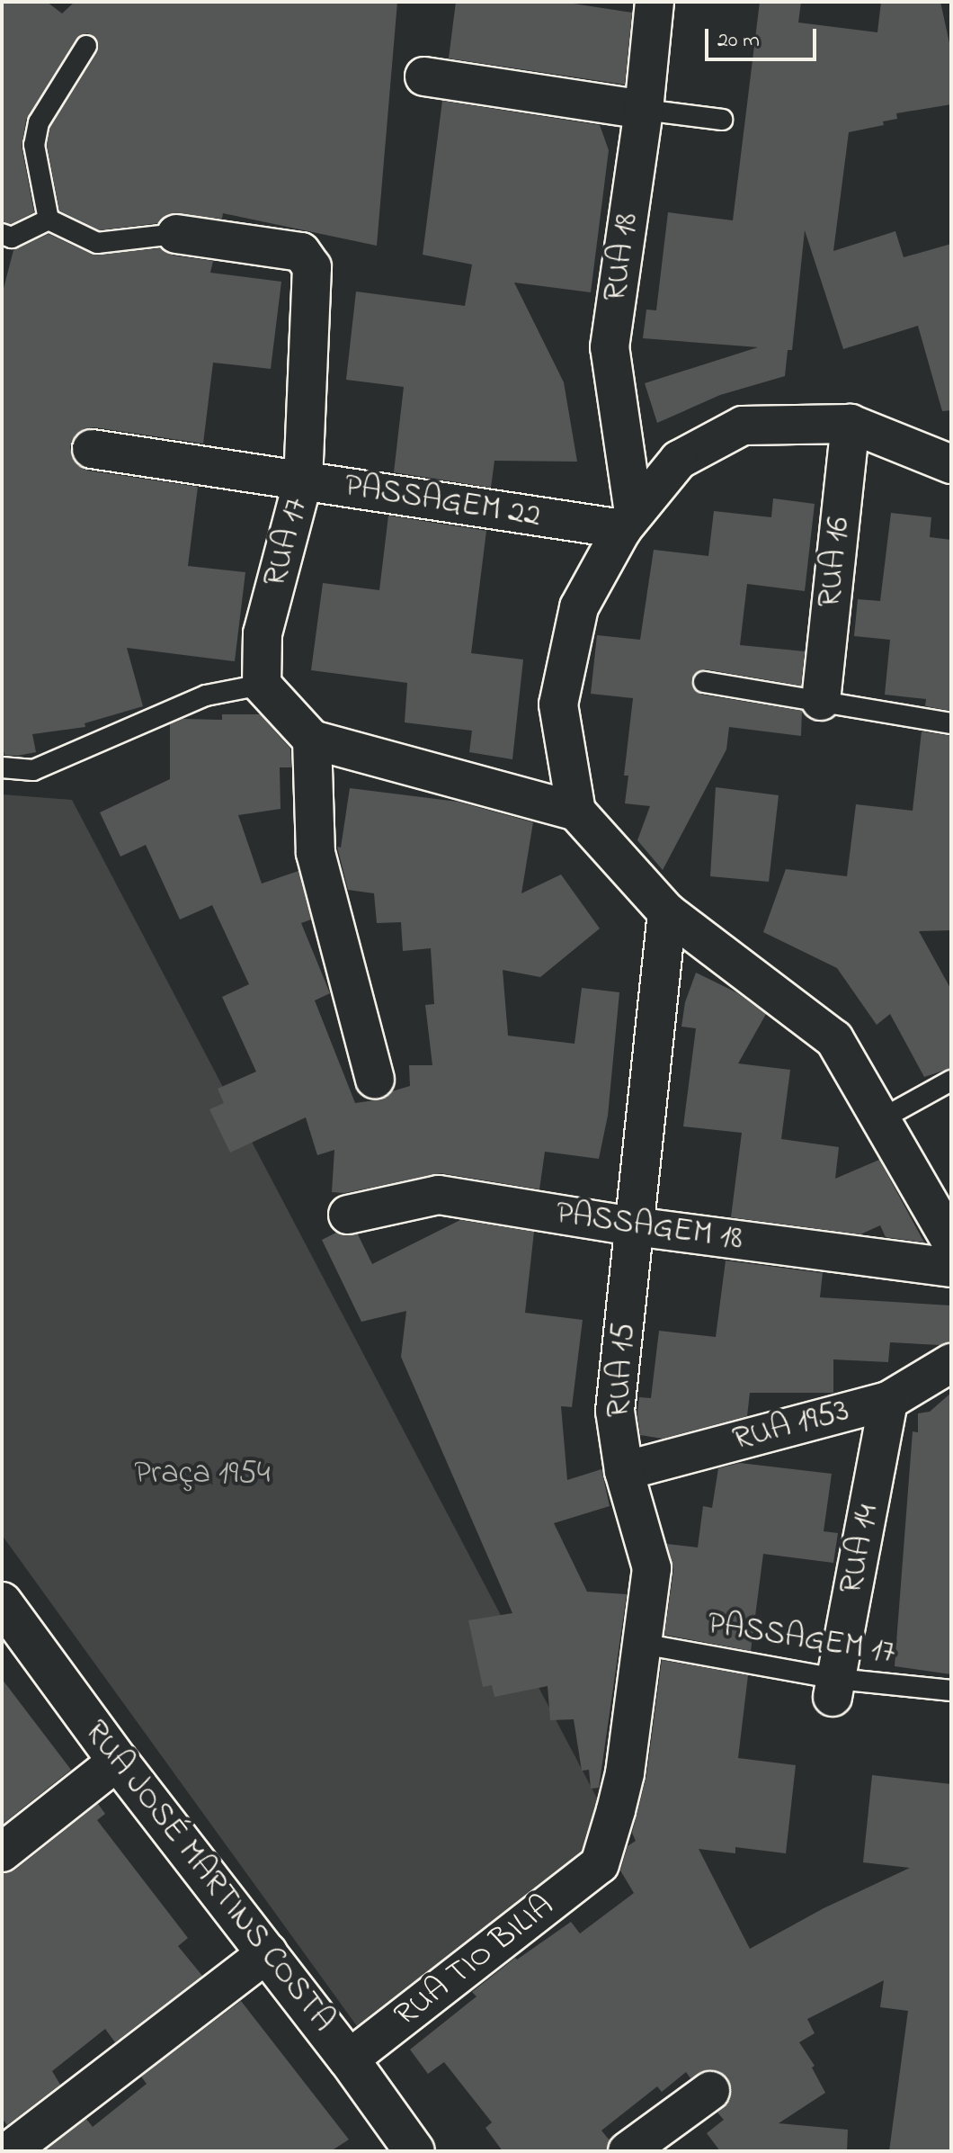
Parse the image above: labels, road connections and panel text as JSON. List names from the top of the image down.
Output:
{
  "streets": {
    "street": [
      "RUA 18",
      "PASSAGEM 22",
      "RUA 17",
      "RUA 16",
      "PASSAGEM 18",
      "RUA 15",
      "RUA 1953",
      "RUA 14",
      "RUA JOSÉ MARTINS COSTA",
      "RUA TIO BILIA"
    ],
    "lane": ["PASSAGEM 17"]
  },
  "crossings": [
    ["RUA 18", "PASSAGEM 22"],
    ["PASSAGEM 22", "RUA 17"],
    ["PASSAGEM 18", "RUA 15"],
    ["RUA 15", "RUA 1953"],
    ["RUA 15", "PASSAGEM 17"],
    ["RUA 15", "RUA TIO BILIA"],
    ["RUA 1953", "RUA 14"],
    ["RUA 14", "PASSAGEM 17"],
    ["RUA JOSÉ MARTINS COSTA", "RUA TIO BILIA"]
  ],
  "parks": ["Praça 1954"],
  "scale_bar": "20 m"
}
